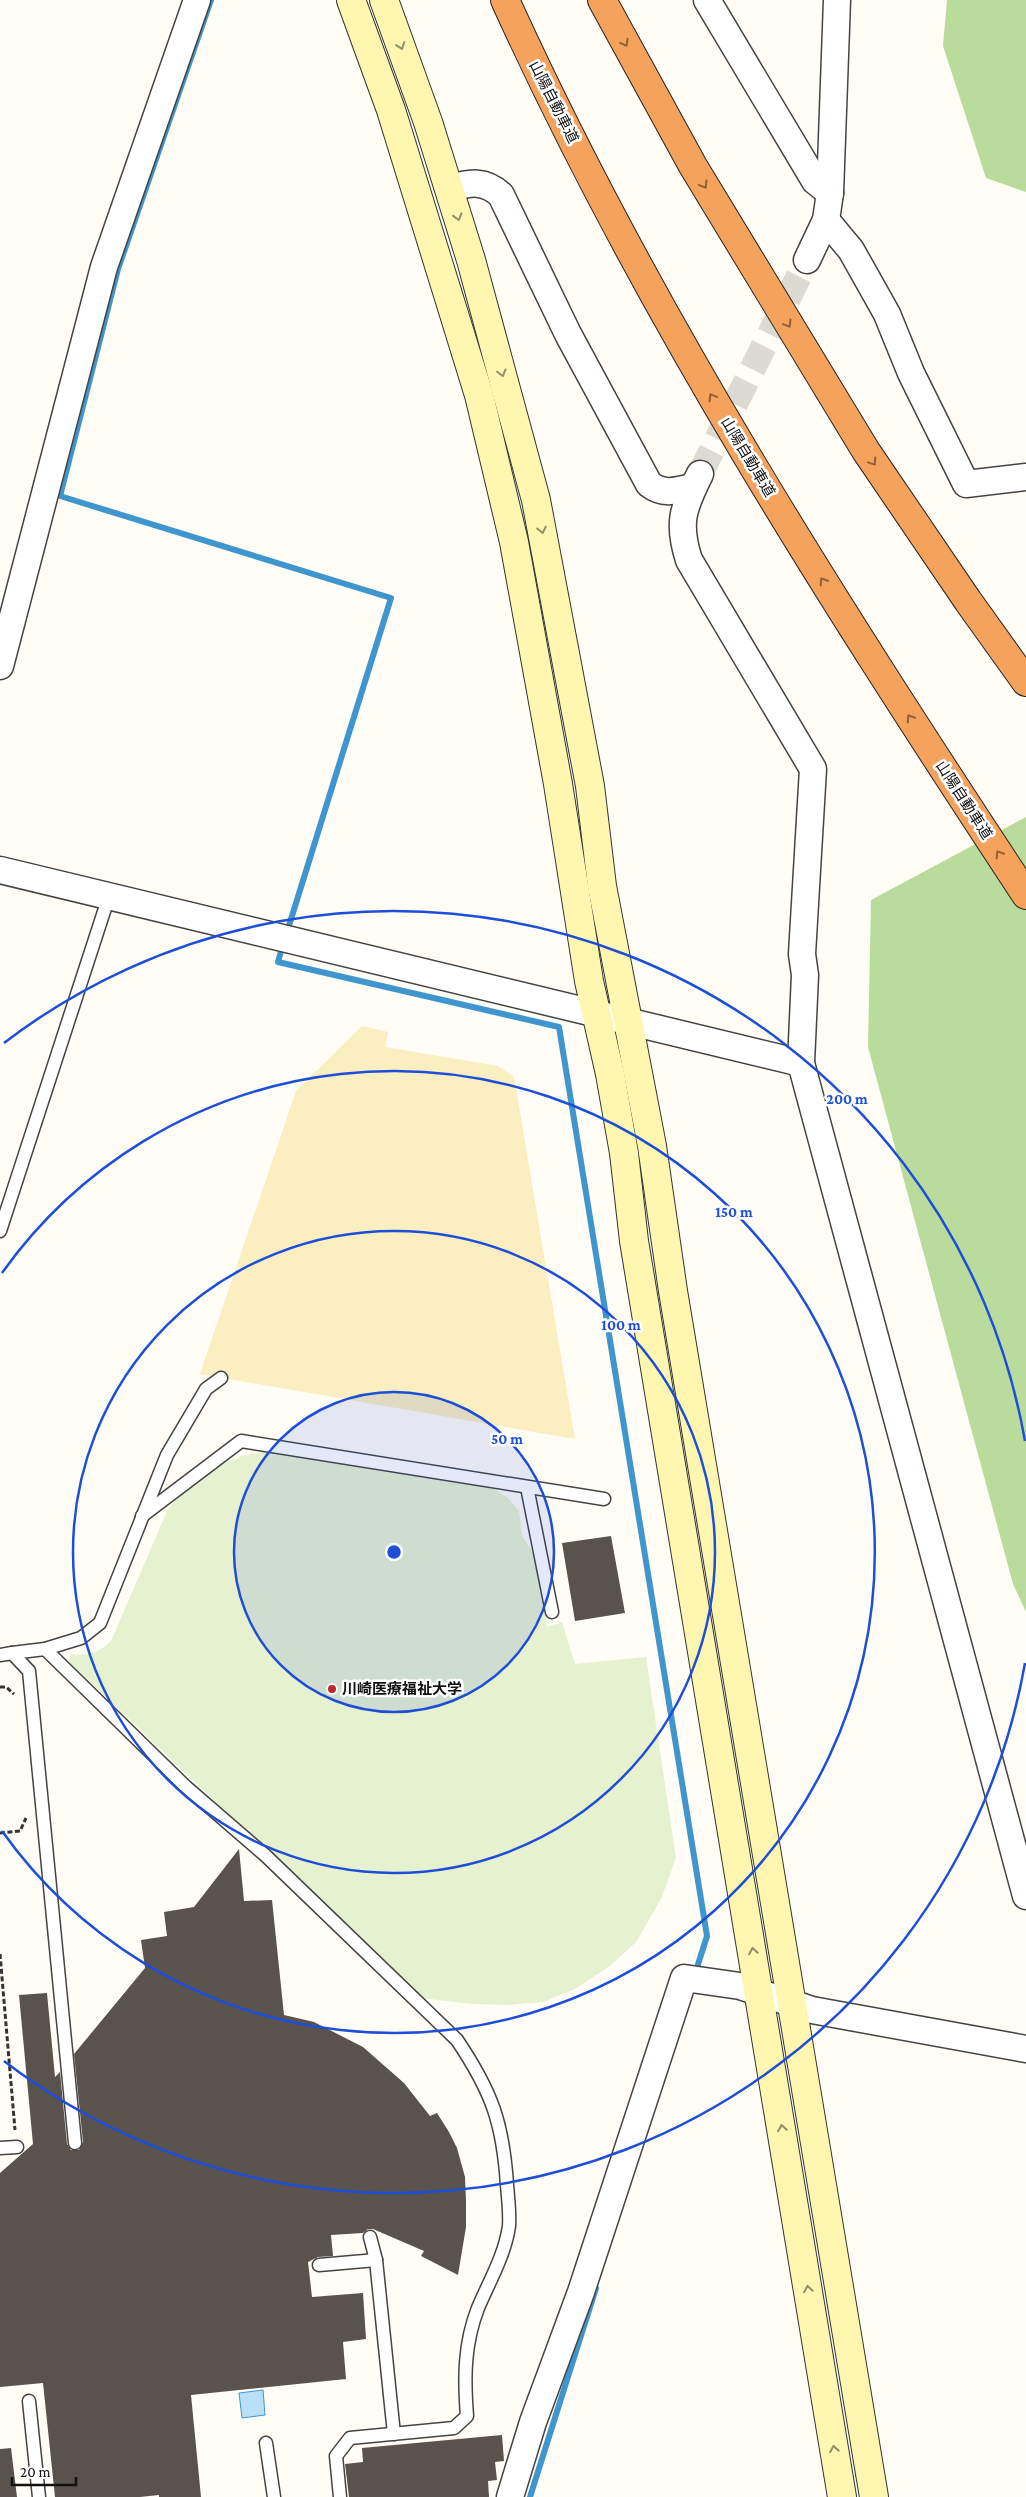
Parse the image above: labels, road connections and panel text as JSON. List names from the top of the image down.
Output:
{
  "streets": {
    "highway": ["山陽自動車道"]
  },
  "places": ["川崎医療福祉大学"],
  "scale_bar": "20 m",
  "rings": [
    "200 m",
    "150 m",
    "100 m",
    "50 m"
  ]
}
